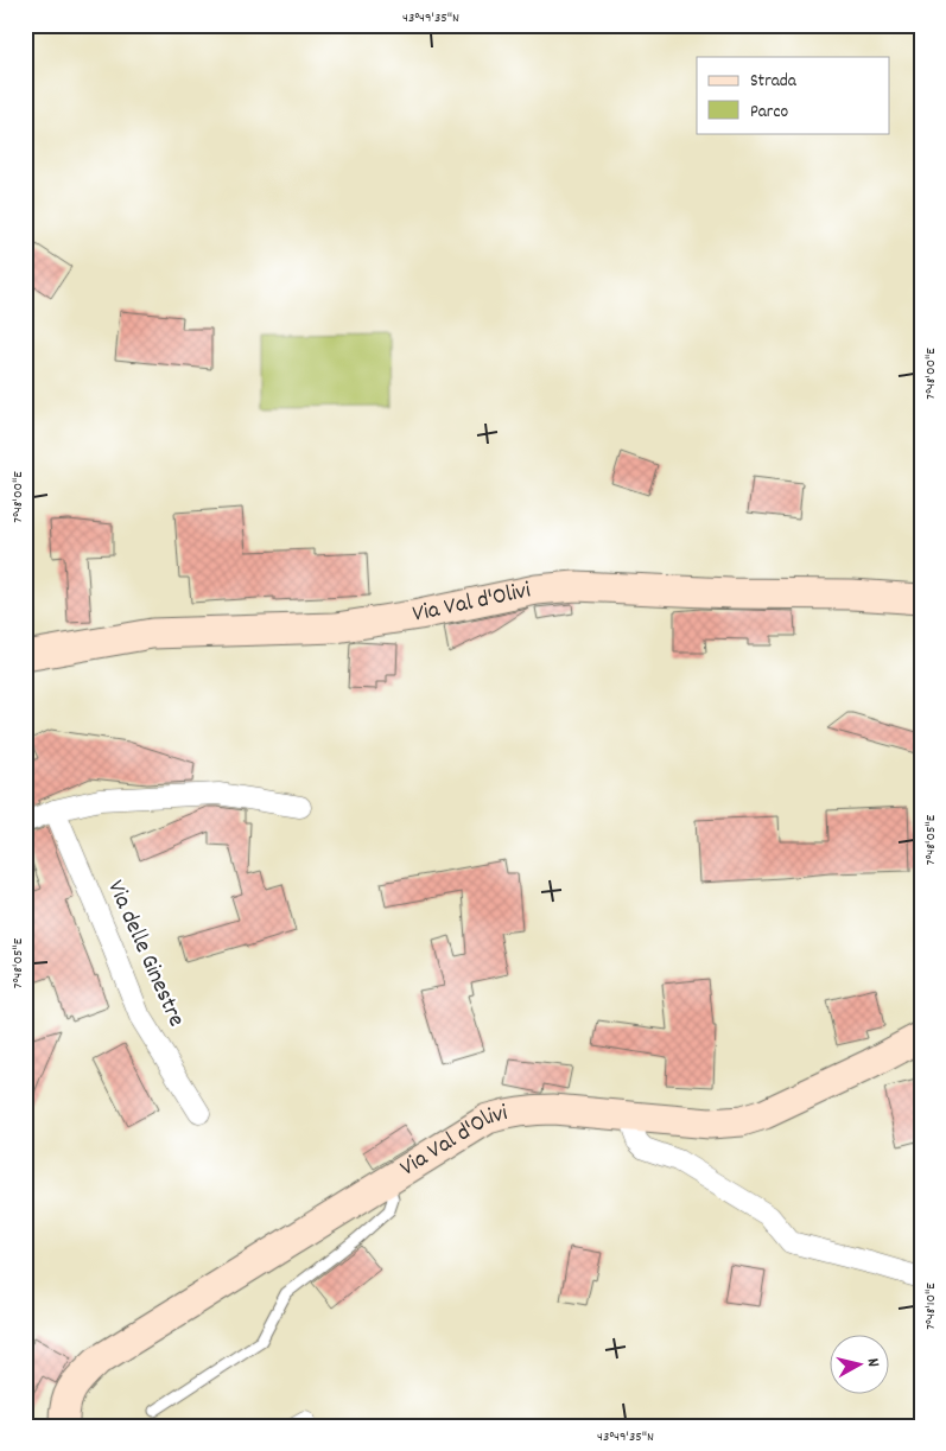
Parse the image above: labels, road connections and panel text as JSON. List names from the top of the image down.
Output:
{
  "streets": {
    "street": ["Via Val d'Olivi", "Via delle Ginestre"]
  },
  "legend": ["Strada", "Parco"],
  "north": "right",
  "coordinates": [
    "43°49'35\"N",
    "7°48'00\"E",
    "7°48'05\"E",
    "7°48'10\"E"
  ]
}
